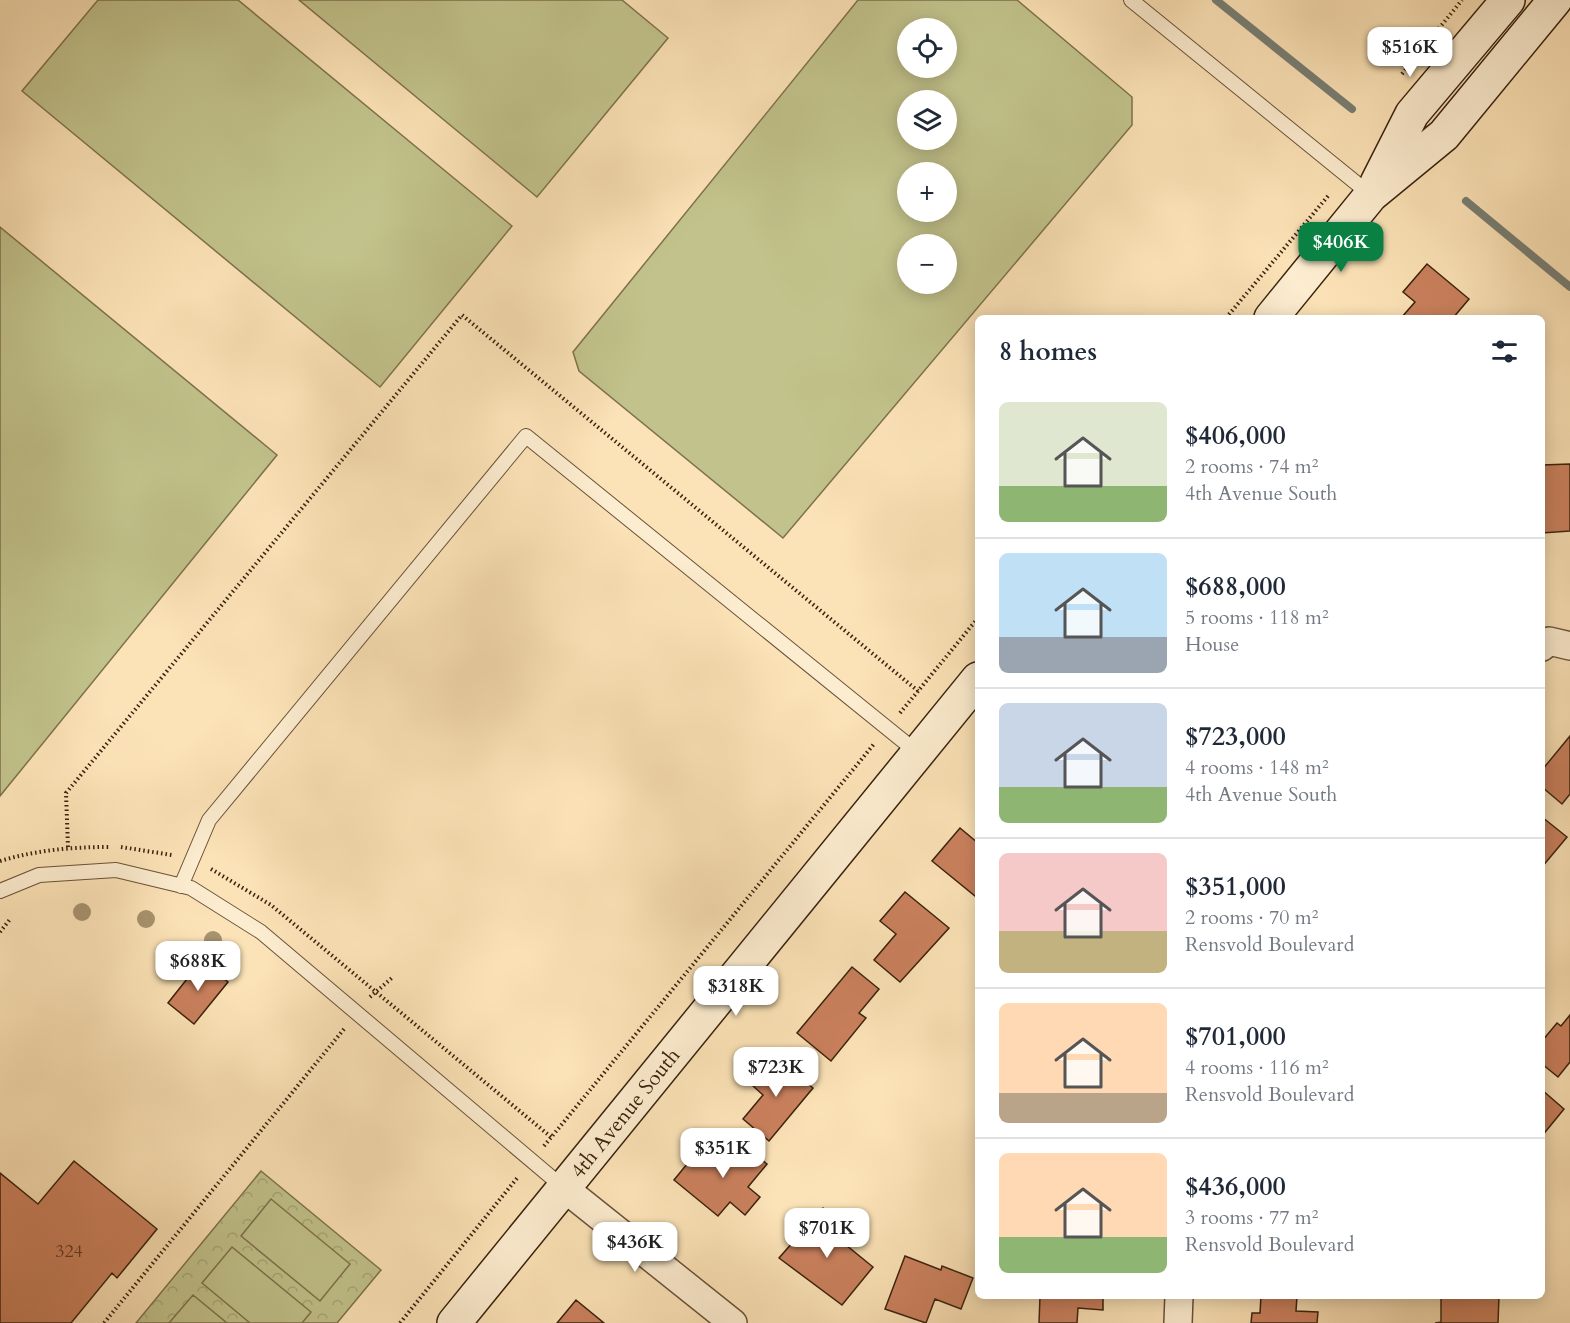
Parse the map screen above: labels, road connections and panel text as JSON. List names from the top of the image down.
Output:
{
  "streets": {
    "street": ["4th Avenue South"]
  },
  "house_numbers": ["324"],
  "page": {
    "map_buttons": ["+", "−"],
    "price": [
      "$516K",
      "$406K",
      "$688K",
      "$318K",
      "$723K",
      "$351K",
      "$701K",
      "$436K"
    ],
    "heading": "8 homes",
    "list": [
      {
        "name": "$406,000",
        "note": "2 rooms · 74 m² · 4th Avenue South"
      },
      {
        "name": "$688,000",
        "note": "5 rooms · 118 m² · House"
      },
      {
        "name": "$723,000",
        "note": "4 rooms · 148 m² · 4th Avenue South"
      },
      {
        "name": "$351,000",
        "note": "2 rooms · 70 m² · Rensvold Boulevard"
      },
      {
        "name": "$701,000",
        "note": "4 rooms · 116 m² · Rensvold Boulevard"
      },
      {
        "name": "$436,000",
        "note": "3 rooms · 77 m² · Rensvold Boulevard"
      }
    ]
  }
}
